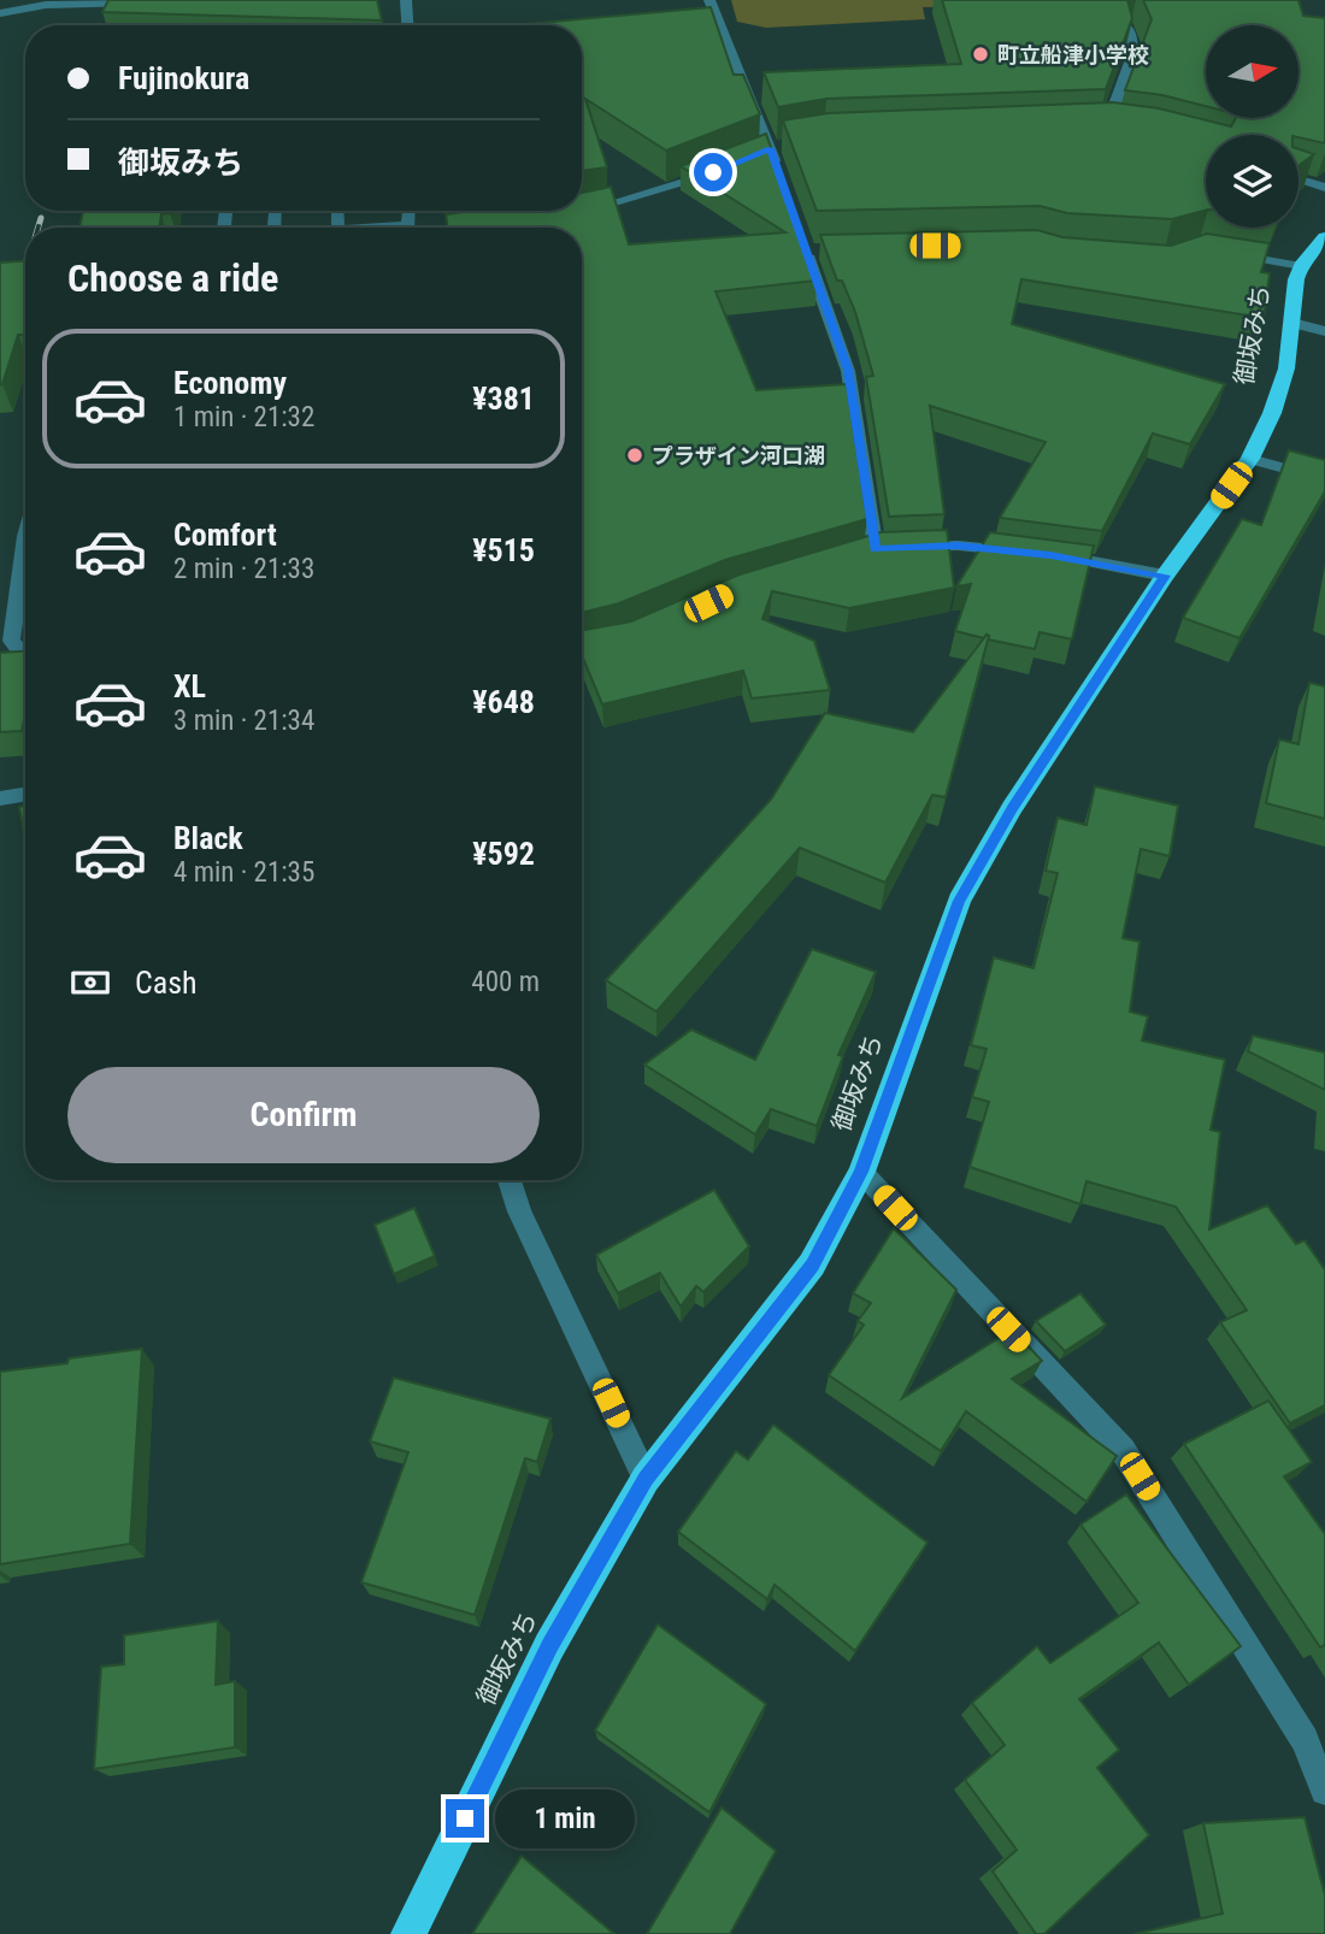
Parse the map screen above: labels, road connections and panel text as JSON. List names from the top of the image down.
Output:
{
  "streets": {
    "highway": ["御坂みち"]
  },
  "places": ["町立船津小学校", "プラザイン河口湖"],
  "north": "right",
  "page": {
    "banner": ["Fujinokura", "御坂みち"],
    "heading": "Choose a ride",
    "list": [
      {
        "name": "Economy",
        "note": "1 min · 21:32",
        "value": "¥381"
      },
      {
        "name": "Comfort",
        "note": "2 min · 21:33",
        "value": "¥515"
      },
      {
        "name": "XL",
        "note": "3 min · 21:34",
        "value": "¥648"
      },
      {
        "name": "Black",
        "note": "4 min · 21:35",
        "value": "¥592"
      }
    ],
    "pay": ["Cash", "400 m"],
    "buttons": "Confirm",
    "bubble": "1 min"
  }
}
